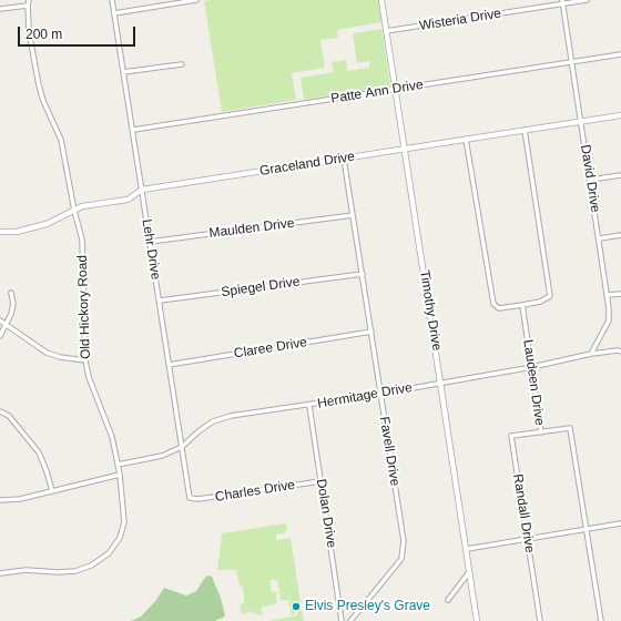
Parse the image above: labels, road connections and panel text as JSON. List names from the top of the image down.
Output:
{
  "streets": {
    "street": [
      "Wisteria Drive",
      "Patte Ann Drive",
      "Graceland Drive",
      "David Drive",
      "Maulden Drive",
      "Lehr Drive",
      "Spiegel Drive",
      "Old Hickory Road",
      "Timothy Drive",
      "Claree Drive",
      "Laudeen Drive",
      "Hermitage Drive",
      "Favell Drive",
      "Charles Drive",
      "Dolan Drive",
      "Randall Drive"
    ]
  },
  "crossings": [
    ["Wisteria Drive", "David Drive"],
    ["Wisteria Drive", "Timothy Drive"],
    ["Patte Ann Drive", "David Drive"],
    ["Patte Ann Drive", "Lehr Drive"],
    ["Patte Ann Drive", "Timothy Drive"],
    ["Graceland Drive", "David Drive"],
    ["Graceland Drive", "Lehr Drive"],
    ["Graceland Drive", "Old Hickory Road"],
    ["Graceland Drive", "Timothy Drive"],
    ["Graceland Drive", "Favell Drive"],
    ["David Drive", "Hermitage Drive"],
    ["Maulden Drive", "Lehr Drive"],
    ["Maulden Drive", "Favell Drive"],
    ["Lehr Drive", "Spiegel Drive"],
    ["Lehr Drive", "Claree Drive"],
    ["Lehr Drive", "Hermitage Drive"],
    ["Lehr Drive", "Charles Drive"],
    ["Spiegel Drive", "Favell Drive"],
    ["Old Hickory Road", "Hermitage Drive"],
    ["Timothy Drive", "Hermitage Drive"],
    ["Claree Drive", "Favell Drive"],
    ["Laudeen Drive", "Hermitage Drive"],
    ["Laudeen Drive", "Randall Drive"],
    ["Hermitage Drive", "Favell Drive"],
    ["Hermitage Drive", "Dolan Drive"],
    ["Charles Drive", "Dolan Drive"]
  ],
  "places": ["Elvis Presley's Grave"],
  "scale_bar": "200 m"
}
